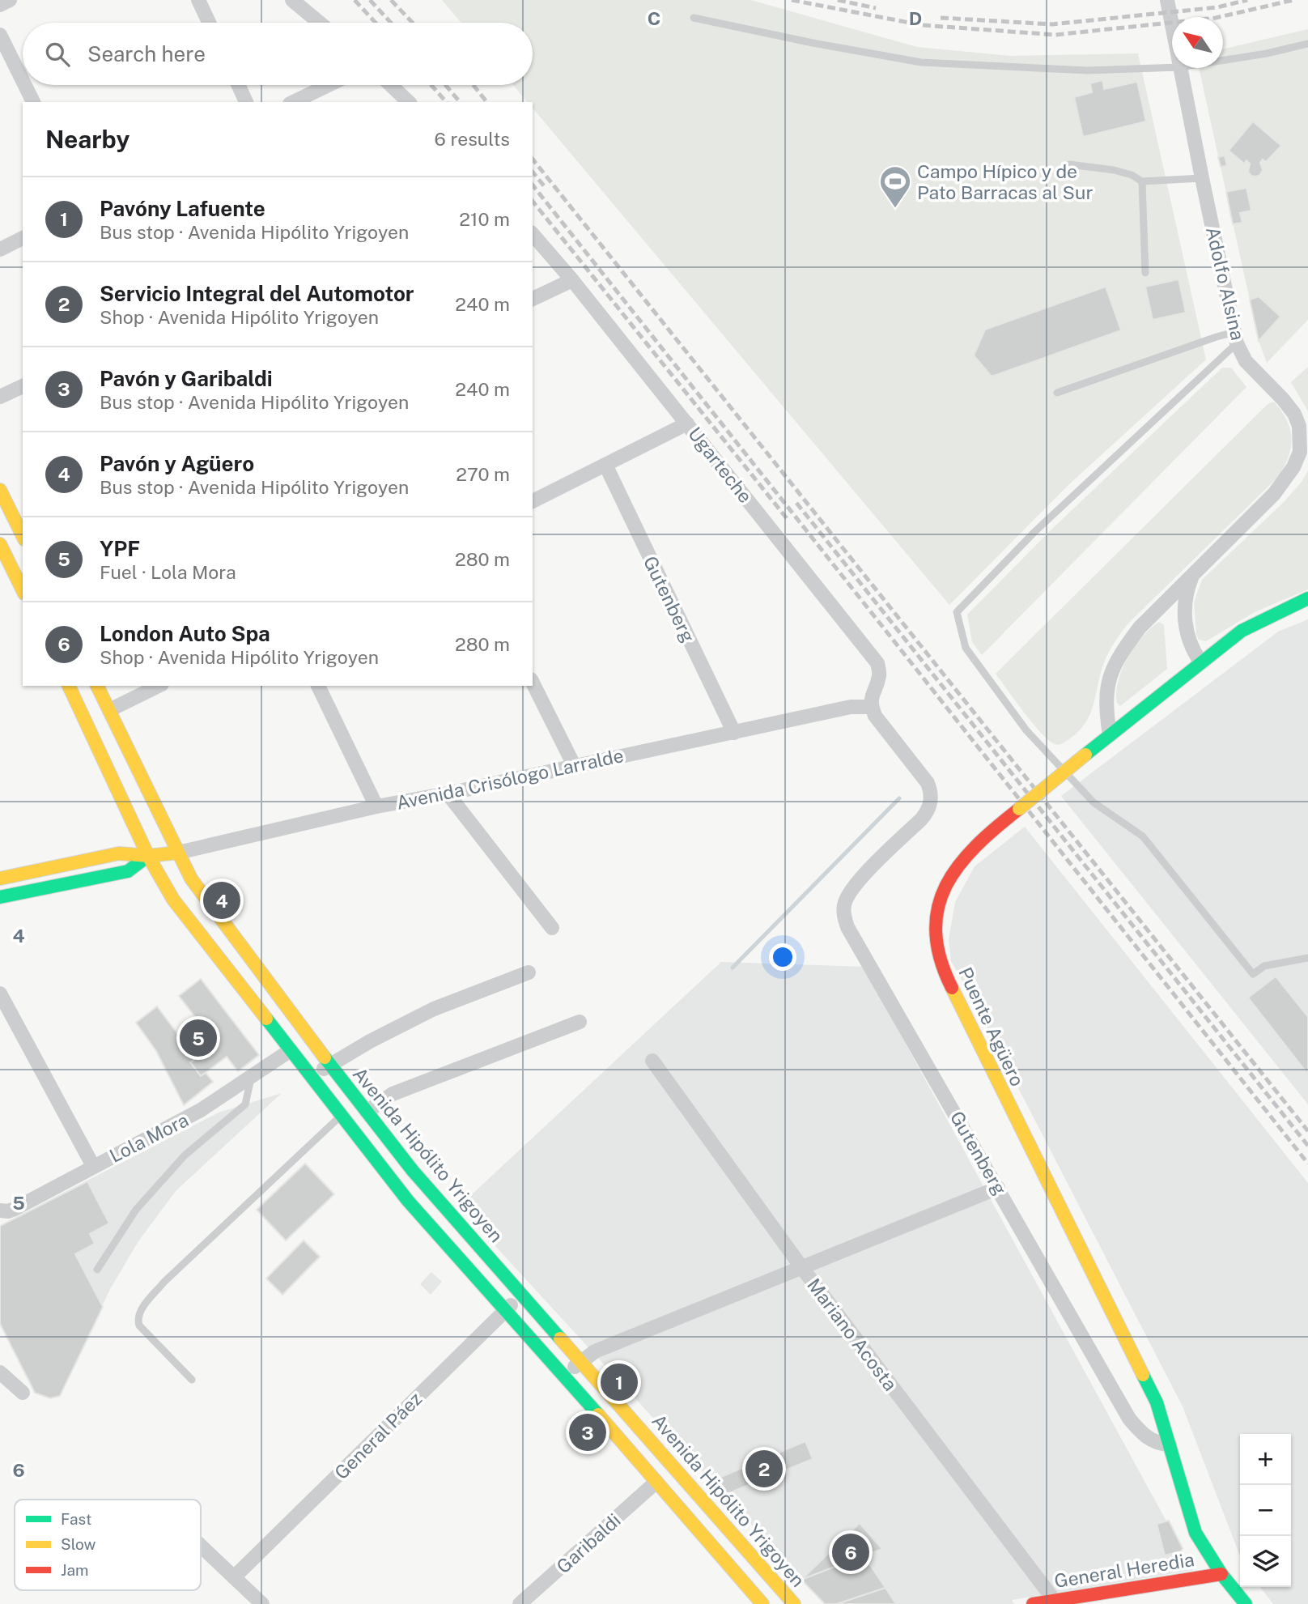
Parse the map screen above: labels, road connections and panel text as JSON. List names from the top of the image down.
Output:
{
  "streets": {
    "main road": [
      "Avenida Crisólogo Larralde",
      "Puente Agüero",
      "Avenida Hipólito Yrigoyen",
      "General Heredia"
    ],
    "street": [
      "Adolfo Alsina",
      "Ugarteche",
      "Gutenberg",
      "Lola Mora",
      "Mariano Acosta",
      "General Páez",
      "Garibaldi"
    ]
  },
  "crossings": [
    ["Adolfo Alsina", "Puente Agüero"],
    ["Ugarteche", "Gutenberg"],
    ["Ugarteche", "Avenida Crisólogo Larralde"],
    ["Gutenberg", "Avenida Crisólogo Larralde"],
    ["Gutenberg", "Puente Agüero"],
    ["Avenida Crisólogo Larralde", "Avenida Hipólito Yrigoyen"],
    ["Avenida Hipólito Yrigoyen", "General Páez"],
    ["Mariano Acosta", "General Heredia"]
  ],
  "places": {
    "sports": ["Campo Hípico y de Pato Barracas al Sur"]
  },
  "legend": ["Fast", "Slow", "Jam"],
  "north": "top left",
  "page": {
    "search": "Search here",
    "heading": ["Nearby", "6 results"],
    "list": [
      {
        "mark": "1",
        "name": "Pavóny Lafuente",
        "note": "Bus stop · Avenida Hipólito Yrigoyen",
        "value": "210 m"
      },
      {
        "mark": "2",
        "name": "Servicio Integral del Automotor",
        "note": "Shop · Avenida Hipólito Yrigoyen",
        "value": "240 m"
      },
      {
        "mark": "3",
        "name": "Pavón y Garibaldi",
        "note": "Bus stop · Avenida Hipólito Yrigoyen",
        "value": "240 m"
      },
      {
        "mark": "4",
        "name": "Pavón y Agüero",
        "note": "Bus stop · Avenida Hipólito Yrigoyen",
        "value": "270 m"
      },
      {
        "mark": "5",
        "name": "YPF",
        "note": "Fuel · Lola Mora",
        "value": "280 m"
      },
      {
        "mark": "6",
        "name": "London Auto Spa",
        "note": "Shop · Avenida Hipólito Yrigoyen",
        "value": "280 m"
      }
    ],
    "pins": [
      "4",
      "5",
      "1",
      "3",
      "2",
      "6"
    ],
    "map_buttons": ["+", "−"]
  },
  "grid": {
    "columns": ["C", "D"],
    "rows": ["4", "5", "6"]
  }
}
